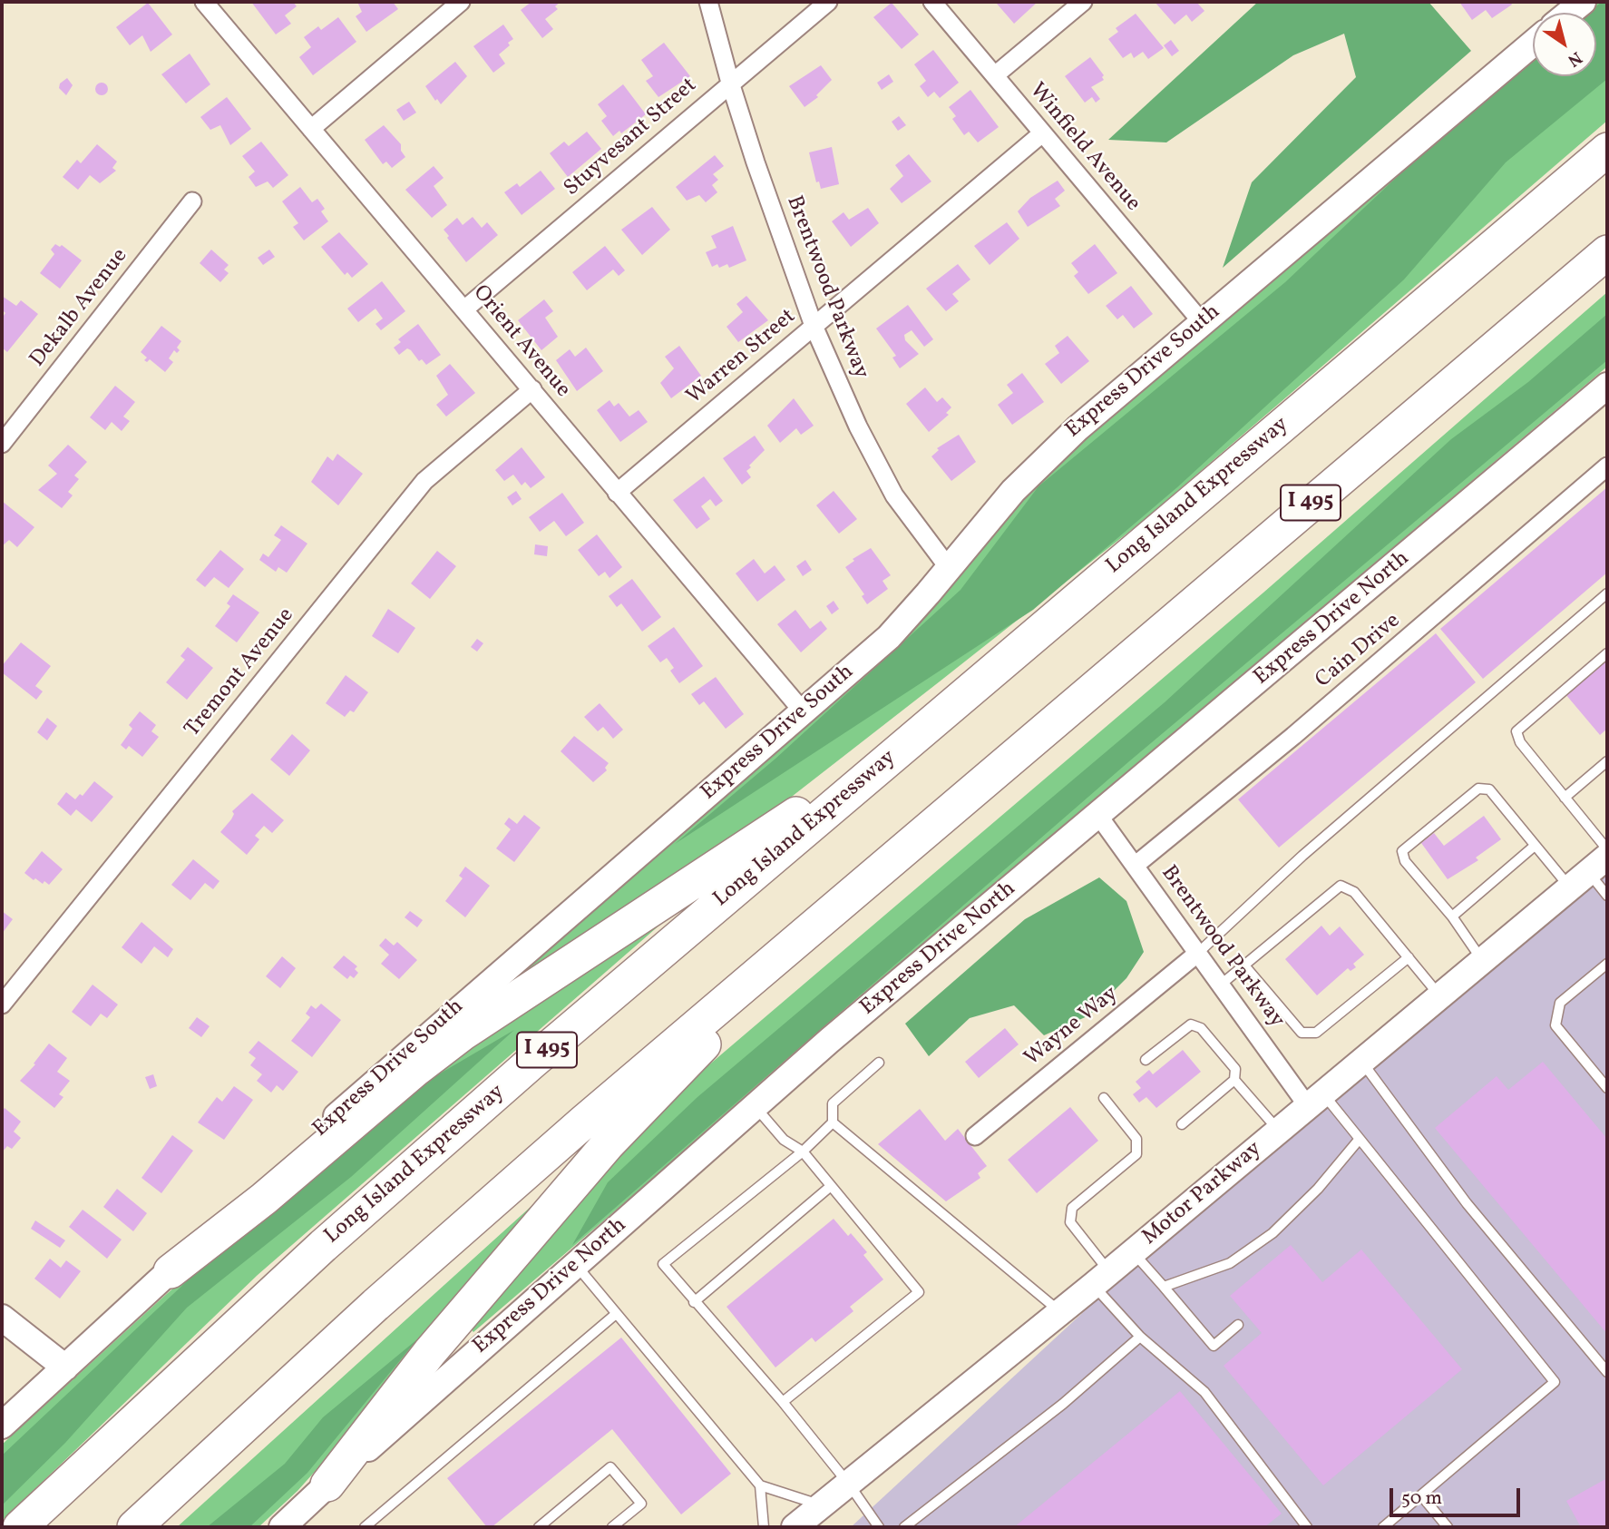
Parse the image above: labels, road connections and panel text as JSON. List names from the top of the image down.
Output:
{
  "streets": {
    "highway": ["Long Island Expressway", "I 495"],
    "main road": ["Express Drive South", "Express Drive North", "Motor Parkway"],
    "street": [
      "Stuyvesant Street",
      "Winfield Avenue",
      "Brentwood Parkway",
      "Dekalb Avenue",
      "Orient Avenue",
      "Warren Street",
      "Cain Drive",
      "Tremont Avenue",
      "Wayne Way"
    ]
  },
  "crossings": [
    ["Stuyvesant Street", "Brentwood Parkway"],
    ["Stuyvesant Street", "Orient Avenue"],
    ["Winfield Avenue", "Warren Street"],
    ["Winfield Avenue", "Express Drive South"],
    ["Brentwood Parkway", "Warren Street"],
    ["Brentwood Parkway", "Express Drive South"],
    ["Brentwood Parkway", "Express Drive North"],
    ["Brentwood Parkway", "Cain Drive"],
    ["Brentwood Parkway", "Wayne Way"],
    ["Brentwood Parkway", "Motor Parkway"],
    ["Orient Avenue", "Warren Street"],
    ["Orient Avenue", "Express Drive South"],
    ["Orient Avenue", "Tremont Avenue"]
  ],
  "scale_bar": "50 m",
  "north": "bottom right"
}
